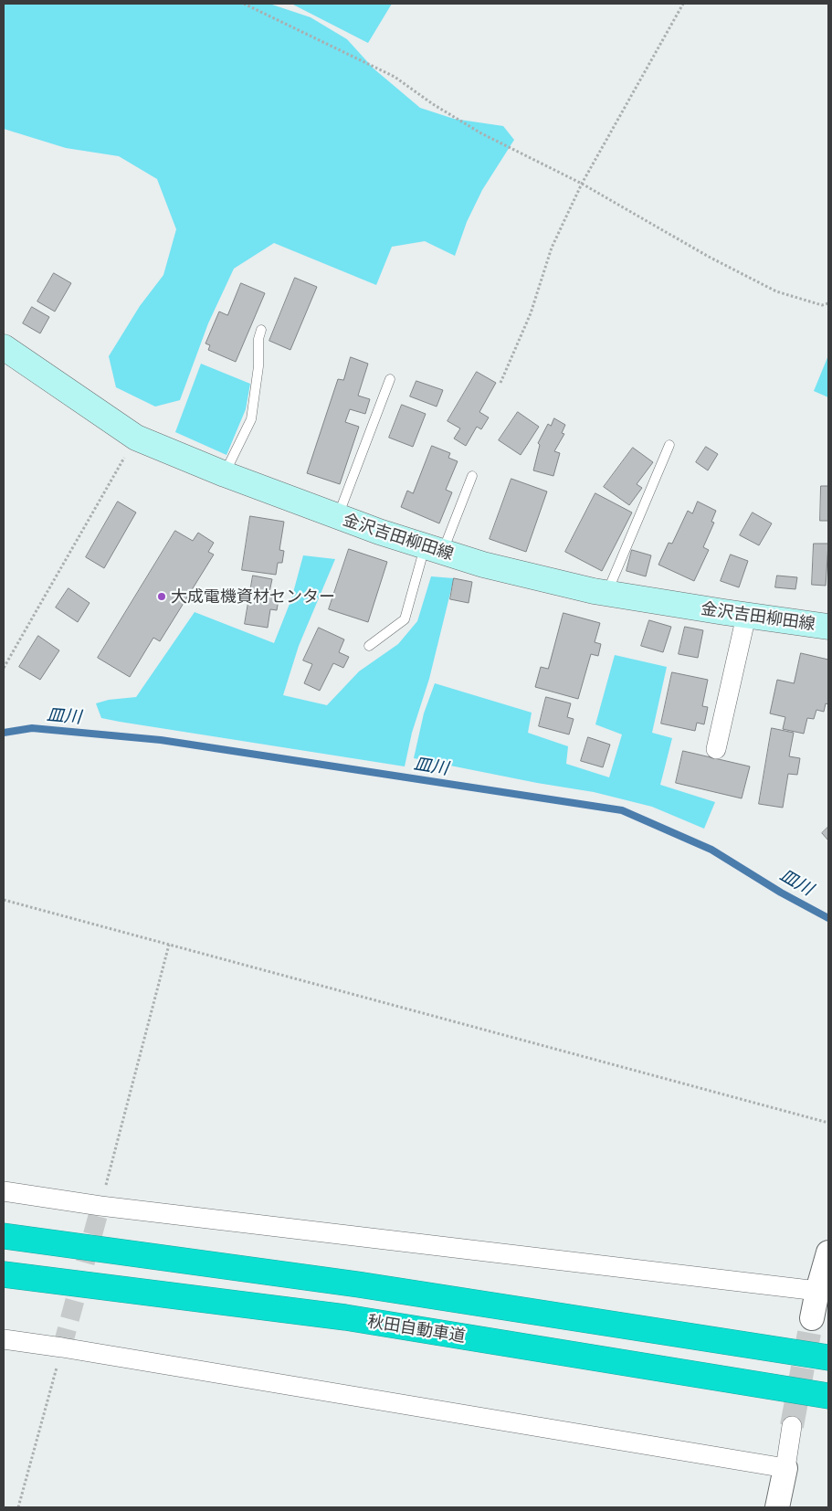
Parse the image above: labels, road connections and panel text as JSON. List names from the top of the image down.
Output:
{
  "streets": {
    "highway": ["秋田自動車道"],
    "main road": ["金沢吉田柳田線"]
  },
  "water": ["皿川"],
  "places": ["大成電機資材センター"]
}
